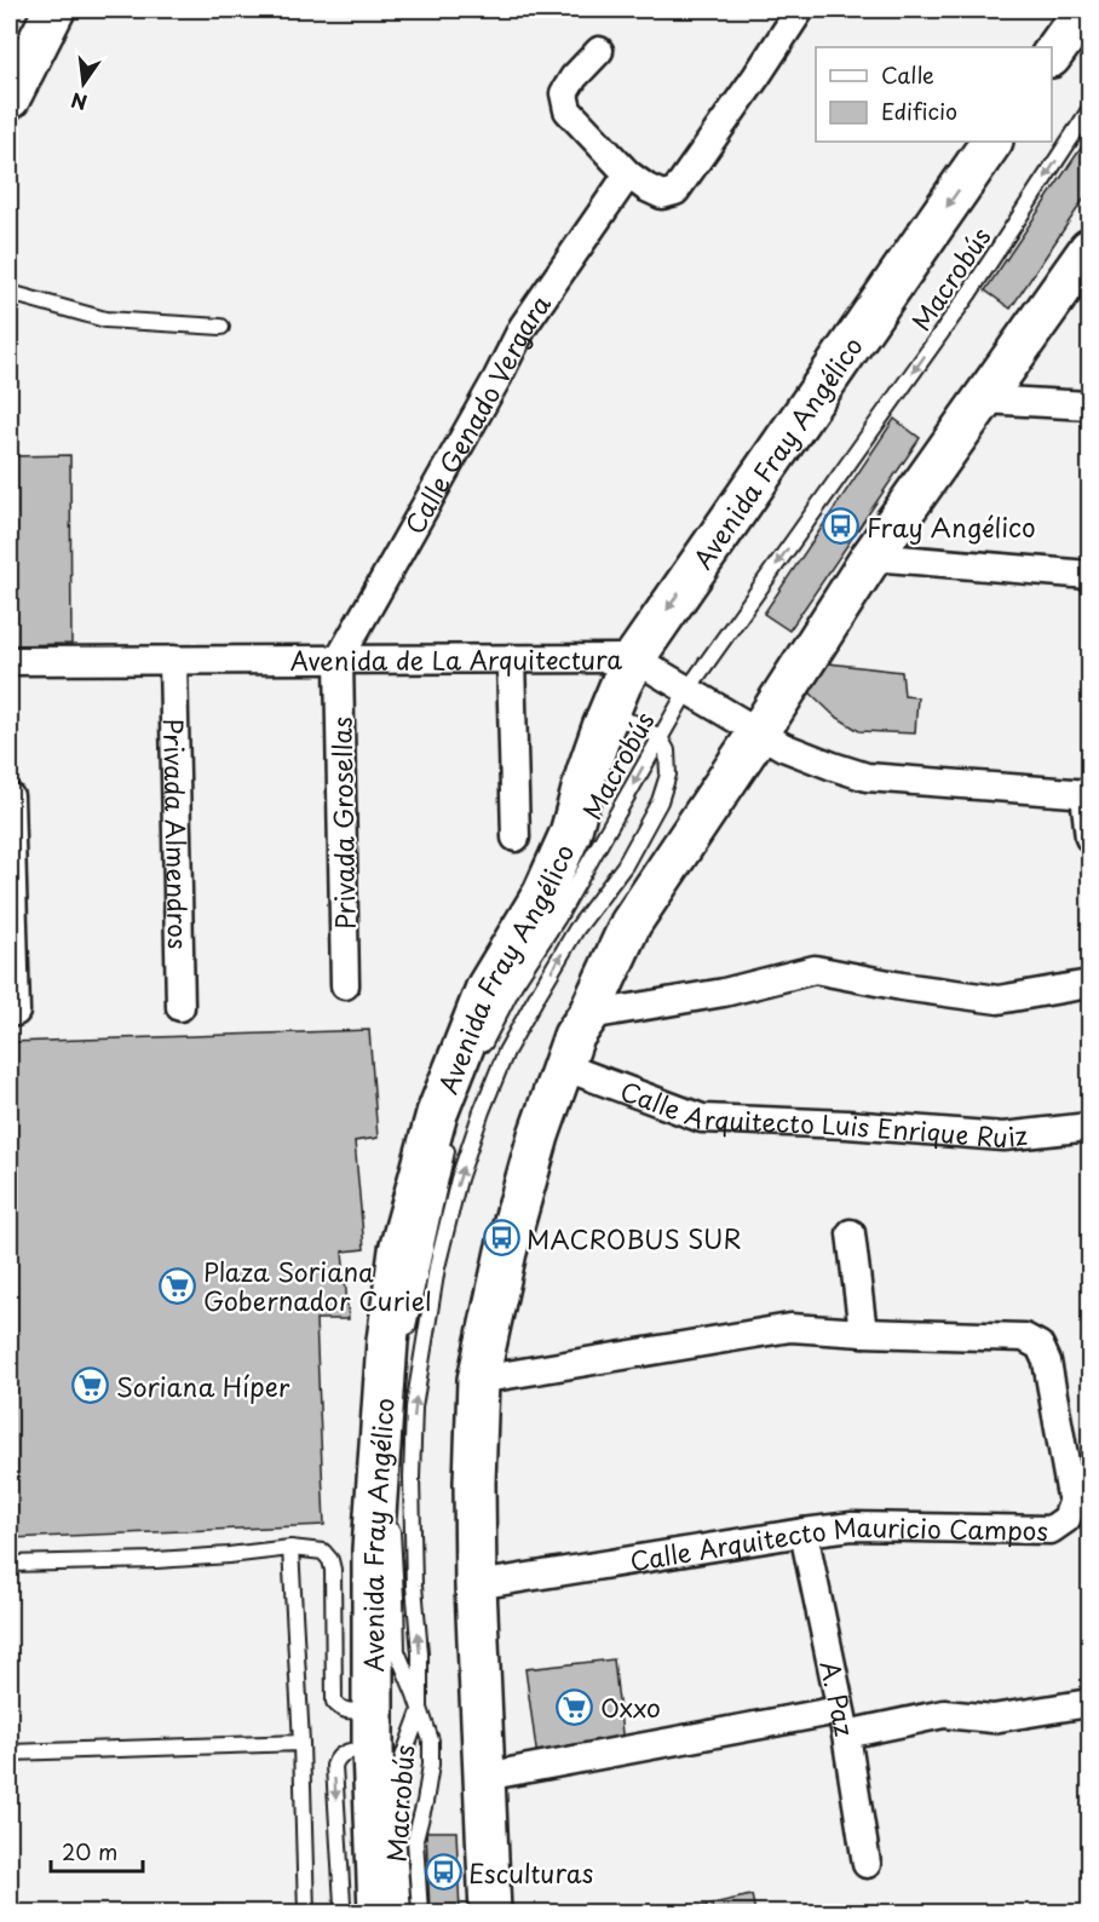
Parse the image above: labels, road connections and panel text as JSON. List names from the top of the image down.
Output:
{
  "streets": {
    "street": [
      "Calle Genado Vergara",
      "Avenida Fray Angélico",
      "Avenida de La Arquitectura",
      "Privada Grosellas",
      "Privada Almendros",
      "Calle Arquitecto Luis Enrique Ruiz",
      "Calle Arquitecto Mauricio Campos",
      "A. Paz"
    ],
    "lane": ["Macrobús"]
  },
  "crossings": [
    ["Macrobús", "Avenida de La Arquitectura"],
    ["Calle Genado Vergara", "Avenida de La Arquitectura"],
    ["Calle Genado Vergara", "Privada Grosellas"],
    ["Avenida Fray Angélico", "Avenida de La Arquitectura"],
    ["Avenida de La Arquitectura", "Privada Grosellas"],
    ["Avenida de La Arquitectura", "Privada Almendros"],
    ["Calle Arquitecto Mauricio Campos", "A. Paz"]
  ],
  "places": {
    "bus stop": ["Fray Angélico", "MACROBUS SUR", "Esculturas"],
    "supermarket": ["Plaza Soriana Gobernador Curiel", "Soriana Híper", "Oxxo"]
  },
  "legend": ["Calle", "Edificio"],
  "scale_bar": "20 m",
  "north": "bottom"
}
